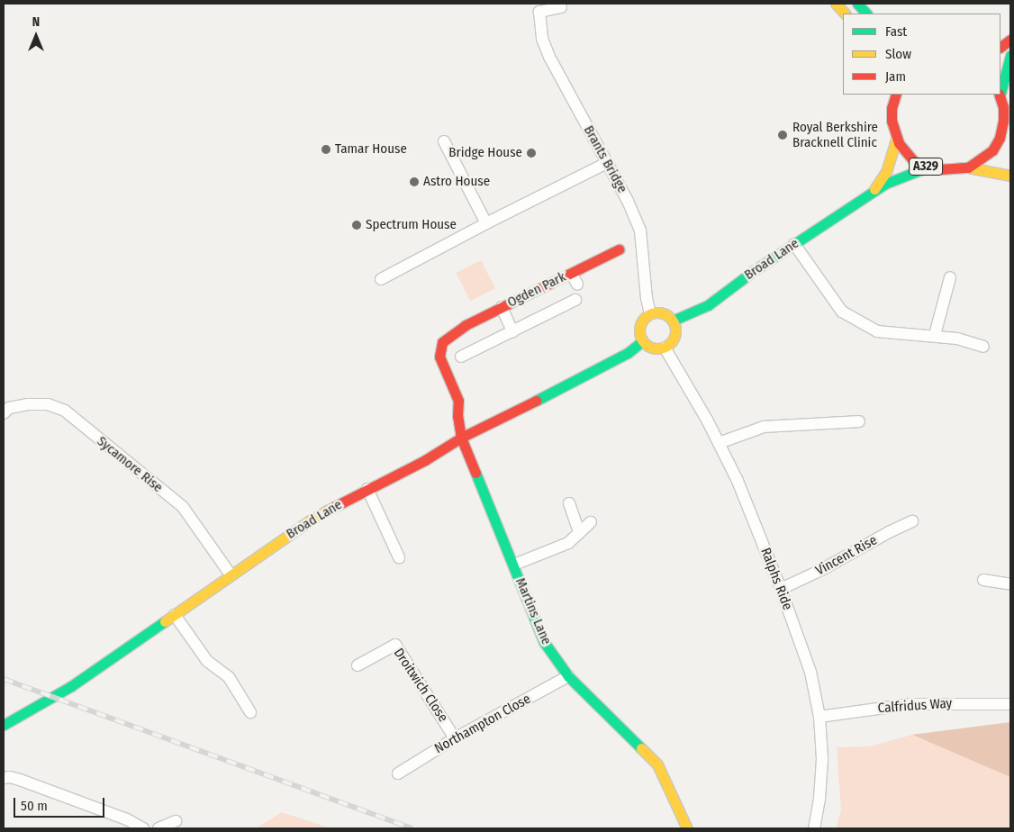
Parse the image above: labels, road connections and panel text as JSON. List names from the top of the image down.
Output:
{
  "streets": {
    "street": [
      "Brants Bridge",
      "A329",
      "Broad Lane",
      "Ogden Park",
      "Sycamore Rise",
      "Vincent Rise",
      "Ralphs Ride",
      "Martins Lane",
      "Droitwich Close",
      "Calfridus Way",
      "Northampton Close"
    ]
  },
  "crossings": [
    ["Brants Bridge", "Broad Lane"],
    ["Brants Bridge", "Ralphs Ride"],
    ["A329", "Broad Lane"],
    ["Broad Lane", "Ogden Park"],
    ["Broad Lane", "Sycamore Rise"],
    ["Broad Lane", "Ralphs Ride"],
    ["Broad Lane", "Martins Lane"],
    ["Ogden Park", "Martins Lane"],
    ["Vincent Rise", "Ralphs Ride"],
    ["Ralphs Ride", "Calfridus Way"],
    ["Martins Lane", "Northampton Close"],
    ["Droitwich Close", "Northampton Close"]
  ],
  "places": [
    "Royal Berkshire Bracknell Clinic",
    "Tamar House",
    "Bridge House",
    "Astro House",
    "Spectrum House"
  ],
  "legend": ["Fast", "Slow", "Jam"],
  "scale_bar": "50 m",
  "north": "top"
}
